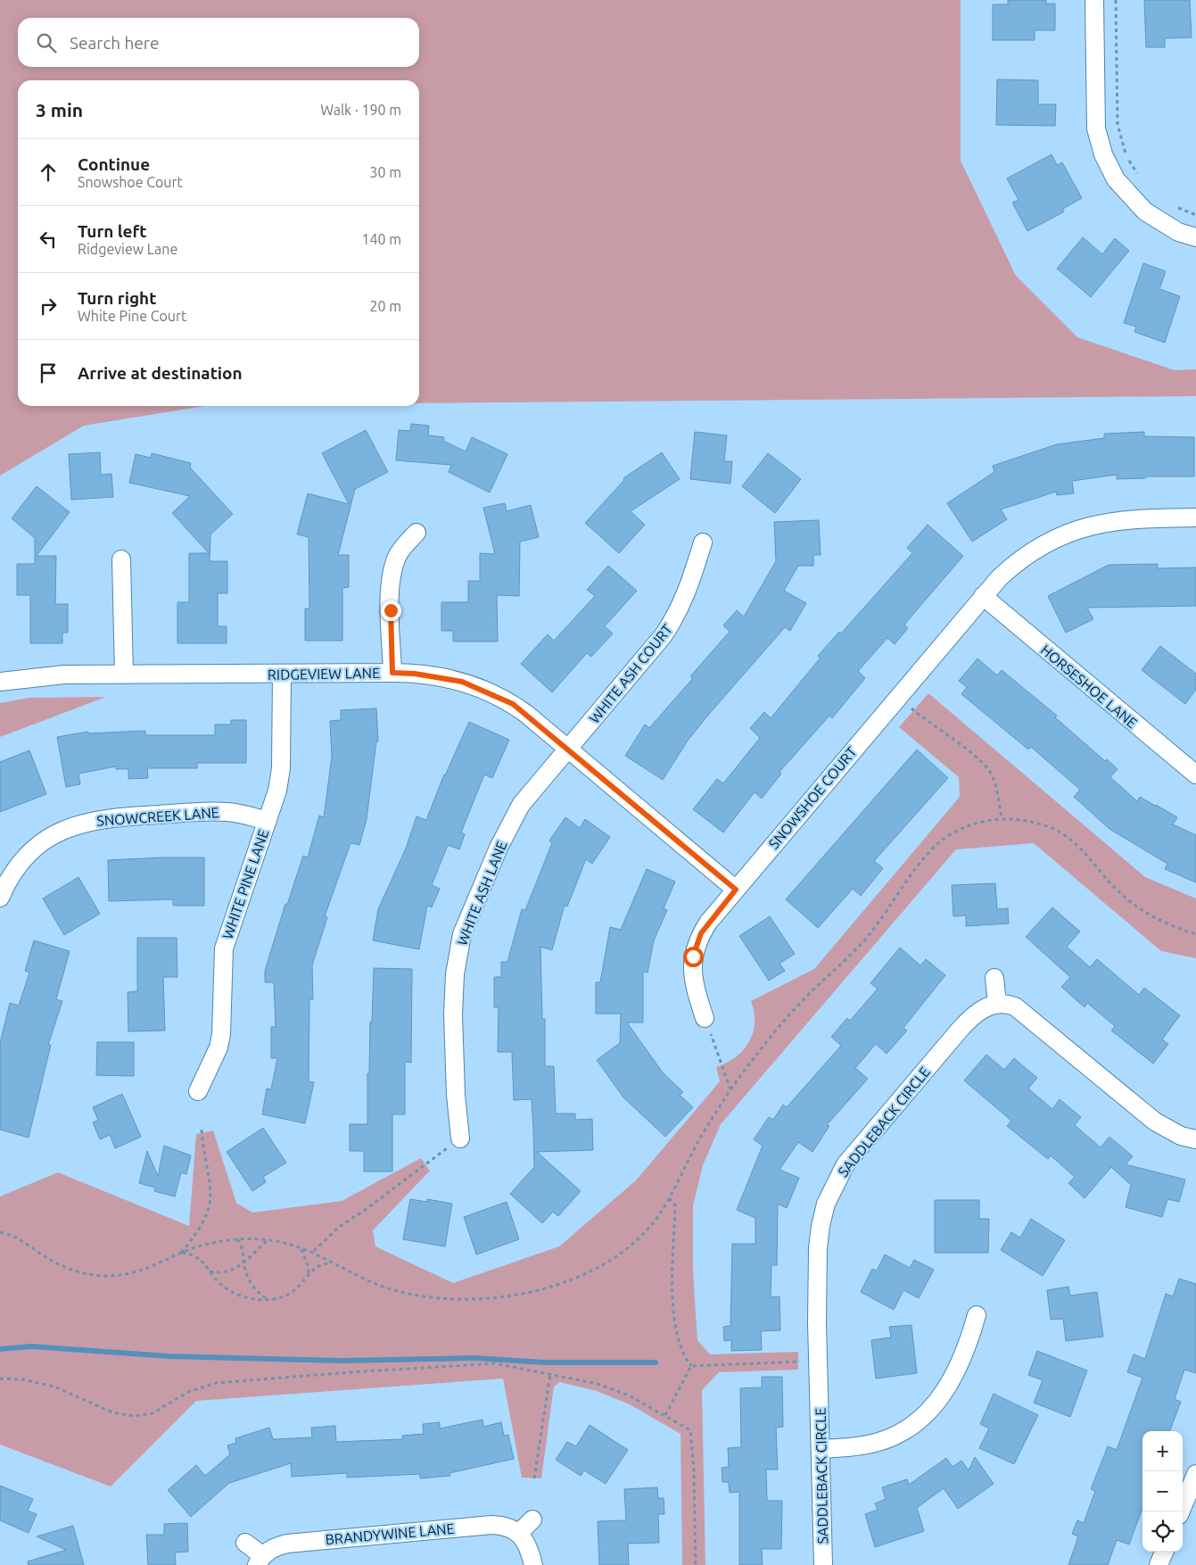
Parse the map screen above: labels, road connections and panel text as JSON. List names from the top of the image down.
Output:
{
  "streets": {
    "street": [
      "RIDGEVIEW LANE",
      "WHITE ASH COURT",
      "HORSESHOE LANE",
      "SNOWSHOE COURT",
      "SNOWCREEK LANE",
      "WHITE PINE LANE",
      "WHITE ASH LANE",
      "SADDLEBACK CIRCLE",
      "BRANDYWINE LANE"
    ]
  },
  "crossings": [
    ["RIDGEVIEW LANE", "WHITE ASH COURT"],
    ["RIDGEVIEW LANE", "SNOWSHOE COURT"],
    ["RIDGEVIEW LANE", "WHITE PINE LANE"],
    ["RIDGEVIEW LANE", "WHITE ASH LANE"],
    ["WHITE ASH COURT", "WHITE ASH LANE"],
    ["HORSESHOE LANE", "SNOWSHOE COURT"],
    ["SNOWCREEK LANE", "WHITE PINE LANE"]
  ],
  "page": {
    "search": "Search here",
    "heading": ["3 min", "Walk · 190 m"],
    "list": [
      ["Continue", "Snowshoe Court", "30 m"],
      ["Turn left", "Ridgeview Lane", "140 m"],
      ["Turn right", "White Pine Court", "20 m"],
      "Arrive at destination"
    ],
    "map_buttons": ["+", "−"]
  }
}
